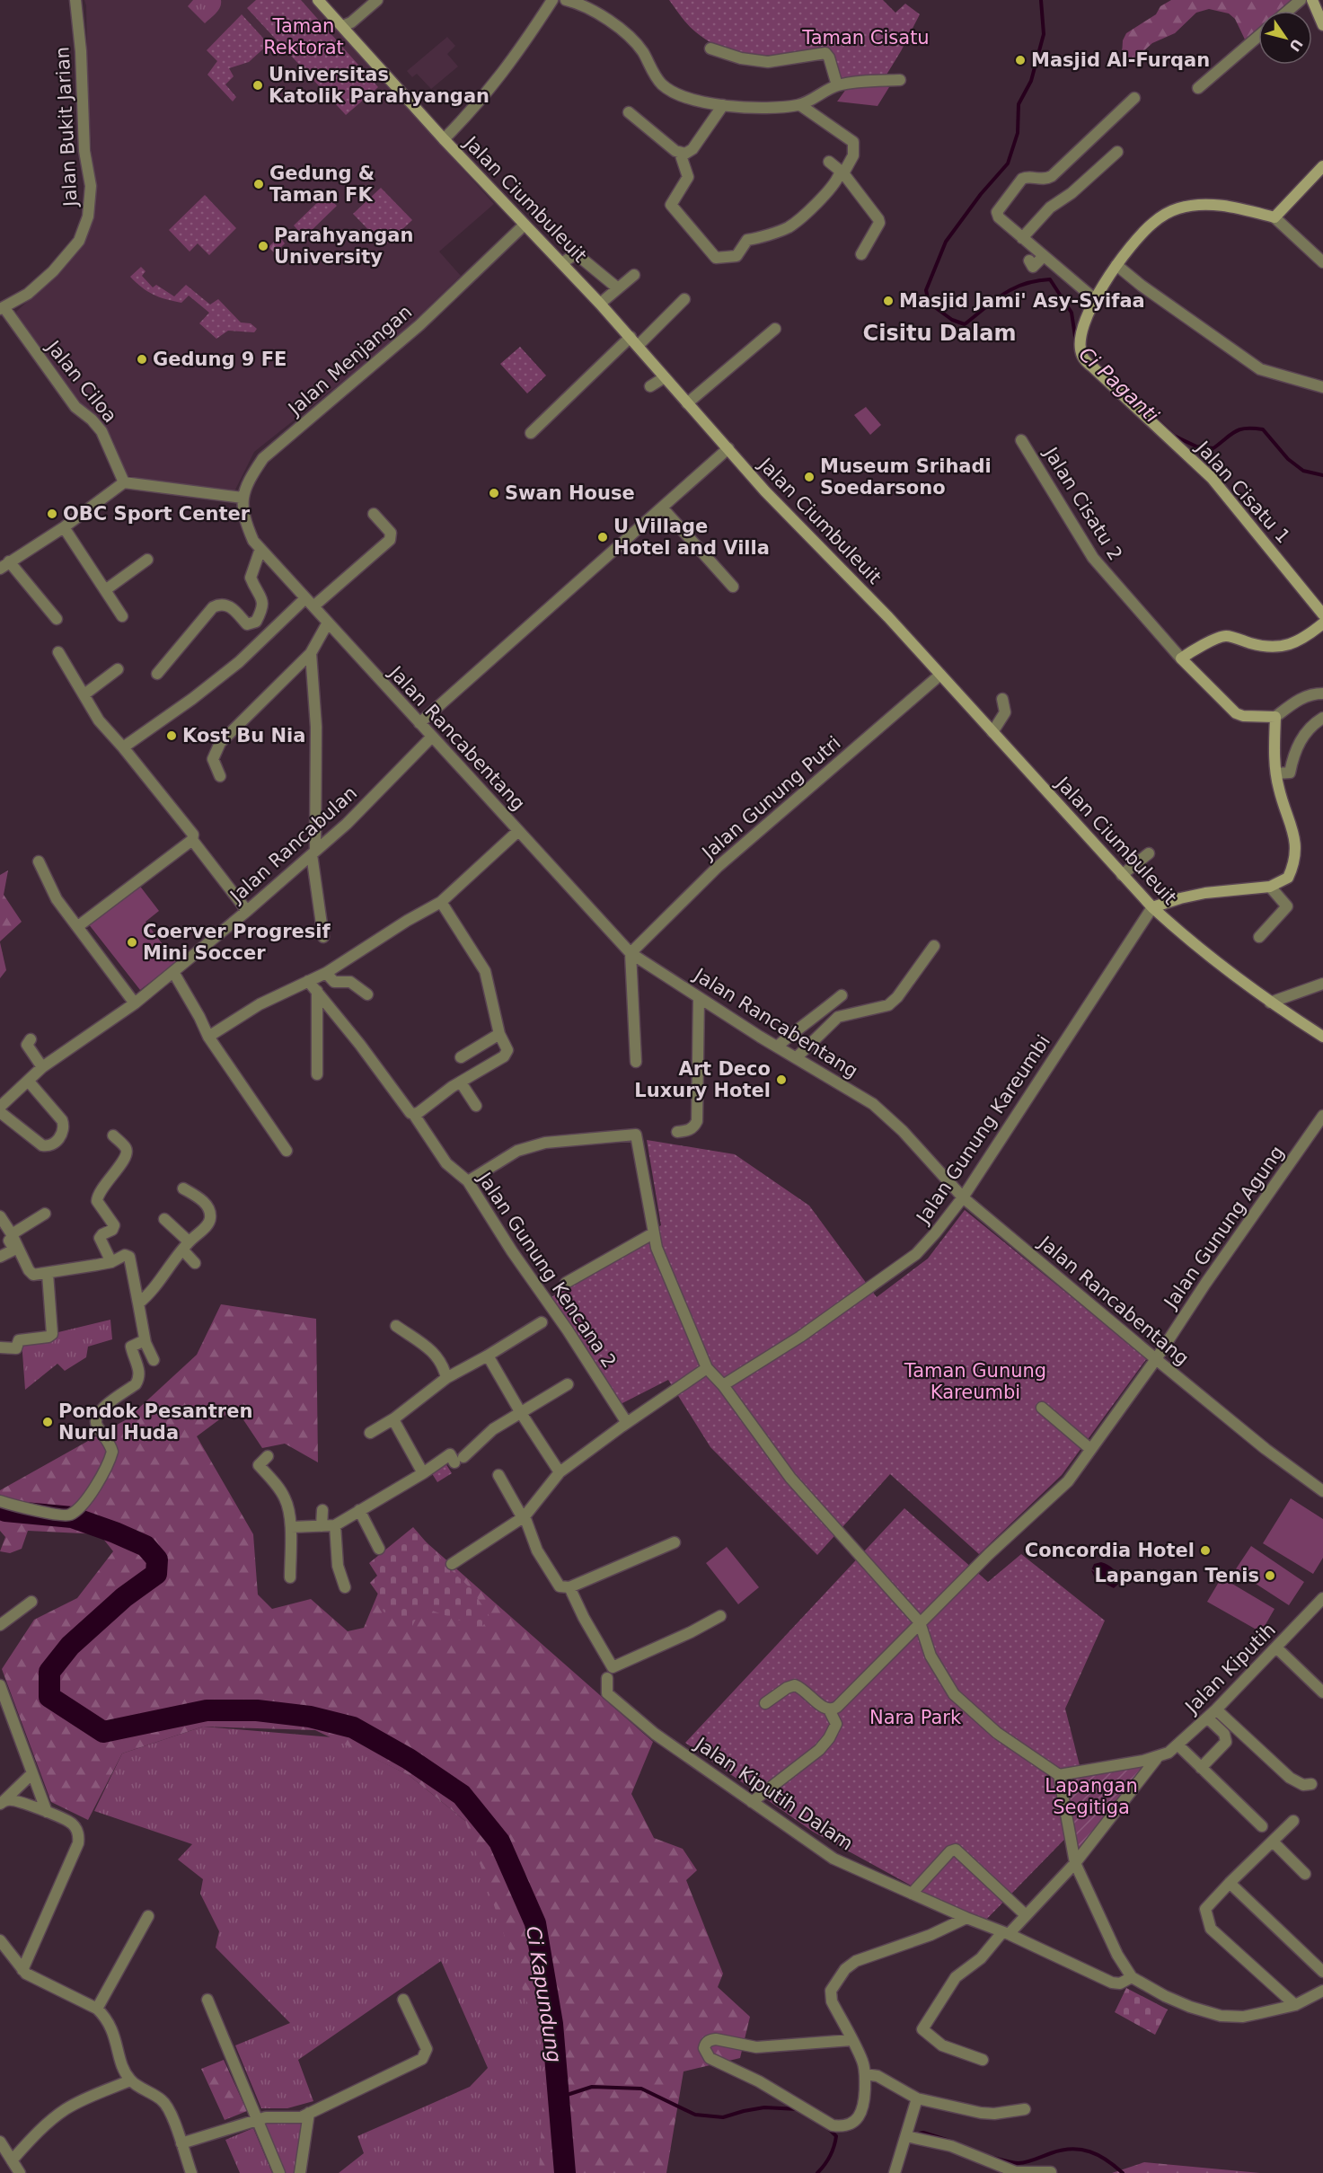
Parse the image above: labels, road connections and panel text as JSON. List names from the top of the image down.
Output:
{
  "streets": {
    "main road": ["Jalan Ciumbuleuit", "Jalan Cisatu 1"],
    "street": [
      "Jalan Bukit Jarian",
      "Jalan Menjangan",
      "Jalan Ciloa",
      "Jalan Cisatu 2",
      "Jalan Rancabentang",
      "Jalan Gunung Putri",
      "Jalan Rancabulan",
      "Jalan Gunung Kareumbi",
      "Jalan Gunung Agung",
      "Jalan Gunung Kencana 2",
      "Jalan Kiputih",
      "Jalan Kiputih Dalam"
    ]
  },
  "crossings": [
    ["Jalan Bukit Jarian", "Jalan Ciloa"],
    ["Jalan Ciumbuleuit", "Jalan Menjangan"],
    ["Jalan Ciumbuleuit", "Jalan Gunung Putri"],
    ["Jalan Ciumbuleuit", "Jalan Gunung Kareumbi"],
    ["Jalan Rancabentang", "Jalan Gunung Putri"],
    ["Jalan Rancabentang", "Jalan Rancabulan"],
    ["Jalan Rancabentang", "Jalan Gunung Kareumbi"],
    ["Jalan Rancabentang", "Jalan Gunung Agung"]
  ],
  "districts": ["Cisitu Dalam"],
  "water": ["Ci Paganti", "Ci Kapundung"],
  "parks": [
    "Taman Rektorat",
    "Taman Cisatu",
    "Taman Gunung Kareumbi",
    "Nara Park",
    "Lapangan Segitiga"
  ],
  "places": [
    "Masjid Al-Furqan",
    "Universitas Katolik Parahyangan",
    "Gedung & Taman FK",
    "Parahyangan University",
    "Masjid Jami' Asy-Syifaa",
    "Gedung 9 FE",
    "Museum Srihadi Soedarsono",
    "Swan House",
    "OBC Sport Center",
    "U Village Hotel and Villa",
    "Kost Bu Nia",
    "Coerver Progresif Mini Soccer",
    "Art Deco Luxury Hotel",
    "Pondok Pesantren Nurul Huda",
    "Concordia Hotel",
    "Lapangan Tenis"
  ],
  "north": "bottom right"
}
